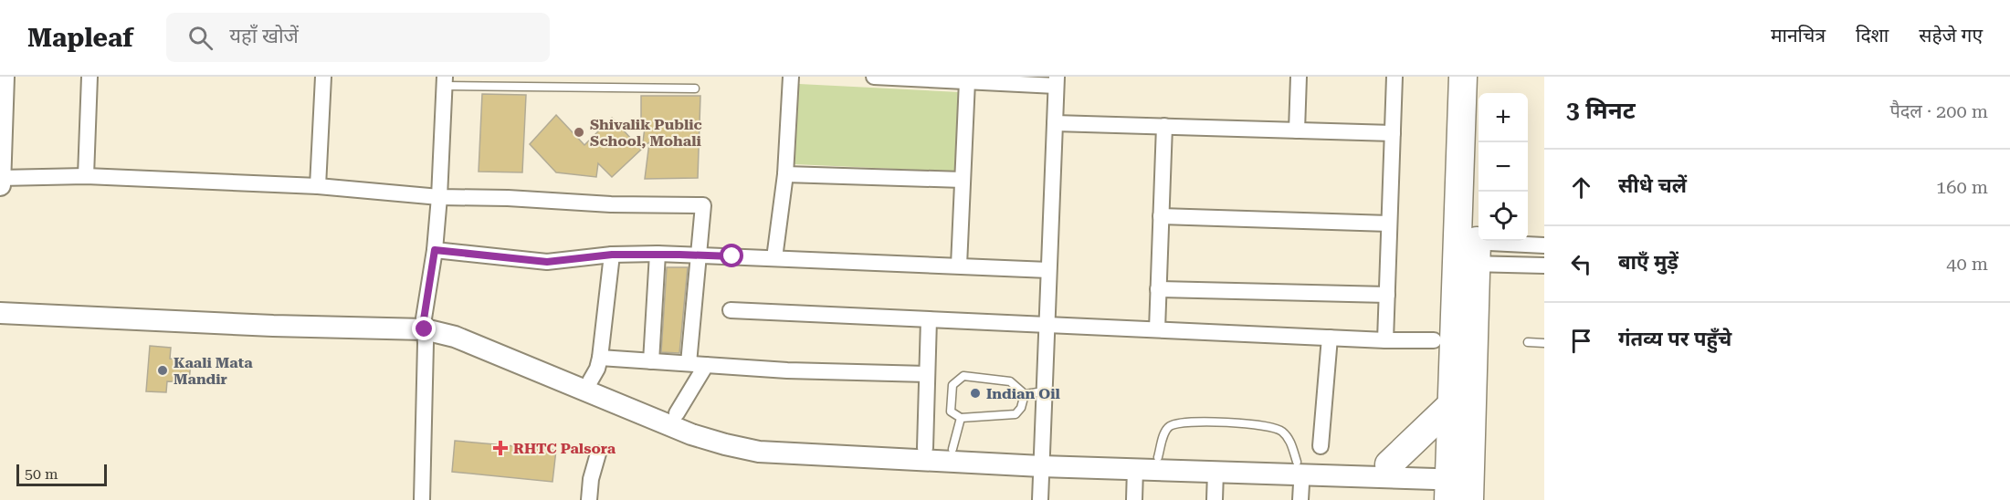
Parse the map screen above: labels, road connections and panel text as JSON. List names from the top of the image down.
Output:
{
  "places": {
    "other": ["Shivalik Public School, Mohali", "Kaali Mata Mandir", "Indian Oil"],
    "health": ["RHTC Palsora"]
  },
  "scale_bar": "50 m",
  "page": {
    "header": "Mapleaf",
    "search": "यहाँ खोजें",
    "nav": ["मानचित्र", "दिशा", "सहेजे गए"],
    "heading": ["3 मिनट", "पैदल · 200 m"],
    "map_buttons": ["+", "−"],
    "list": [
      ["सीधे चलें", "160 m"],
      ["बाएँ मुड़ें", "40 m"],
      "गंतव्य पर पहुँचे"
    ],
    "scale": "50 m"
  }
}
